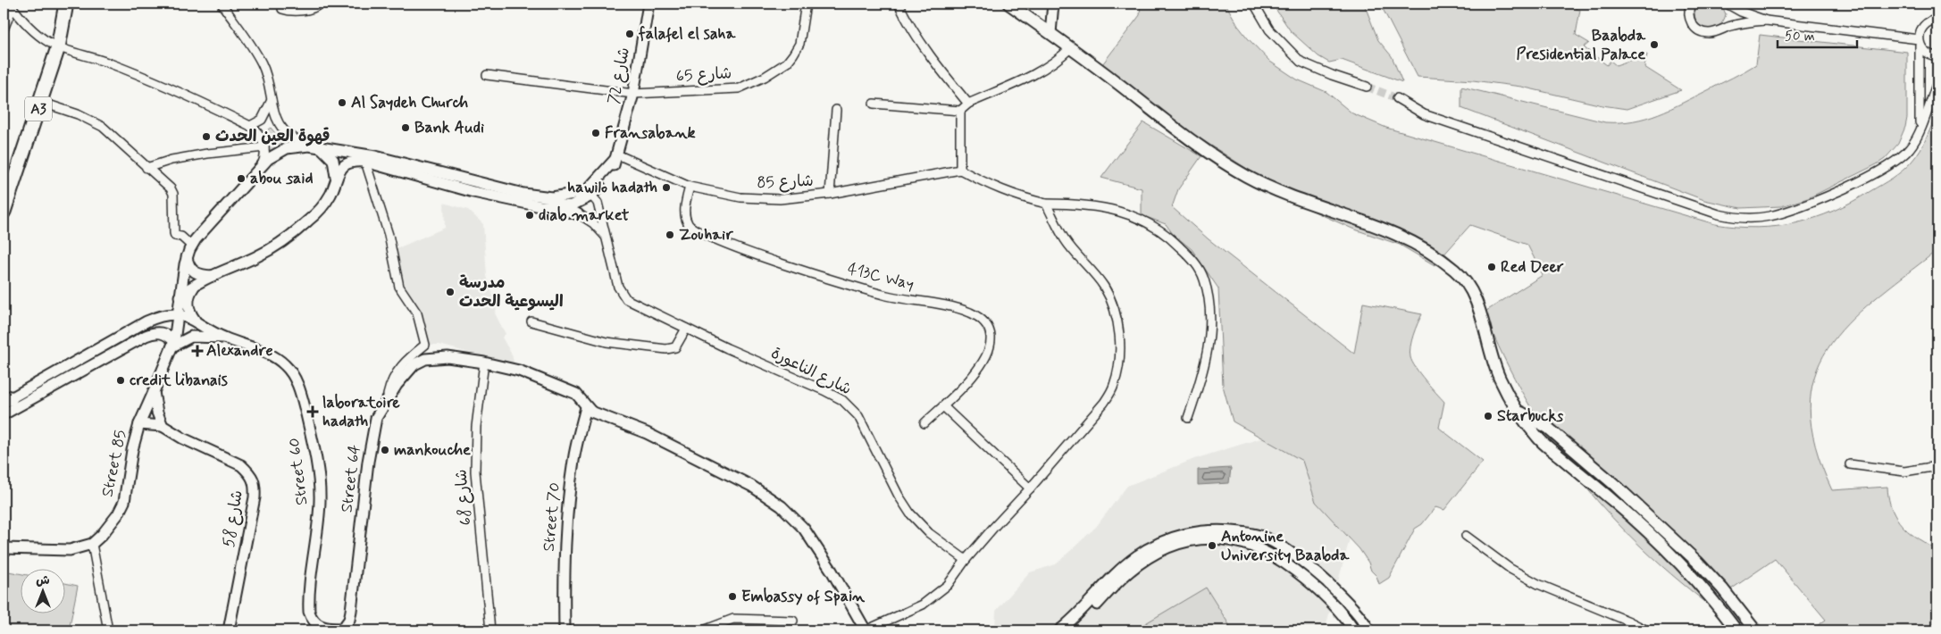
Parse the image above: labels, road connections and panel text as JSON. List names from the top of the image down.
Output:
{
  "streets": {
    "highway": ["A3"],
    "street": [
      "شارع 65",
      "شارع 72",
      "شارع 85",
      "413C Way",
      "شارع الناعورة",
      "Street 85",
      "Street 60",
      "Street 64",
      "شارع 68",
      "Street 70",
      "شارع 58"
    ]
  },
  "crossings": [
    ["شارع 65", "شارع 72"],
    ["شارع 72", "شارع 85"],
    ["شارع 72", "شارع الناعورة"],
    ["شارع 85", "413C Way"],
    ["Street 85", "Street 60"],
    ["Street 60", "Street 64"],
    ["Street 64", "شارع 68"],
    ["Street 64", "Street 70"]
  ],
  "places": {
    "other": [
      "falafel el saha",
      "Baabda Presidential Palace",
      "Al Saydeh Church",
      "Bank Audi",
      "Fransabank",
      "قهوة العين الحدث",
      "abou said",
      "hawilo hadath",
      "diab market",
      "Zouhair",
      "Red Deer",
      "مدرسة اليسوعية الحدت",
      "credit libanais",
      "Starbucks",
      "mankouche",
      "Antonine University Baabda",
      "Embassy of Spain"
    ],
    "health": ["Alexandre", "laboratoire hadath"]
  },
  "scale_bar": "50 m",
  "north": "top"
}
